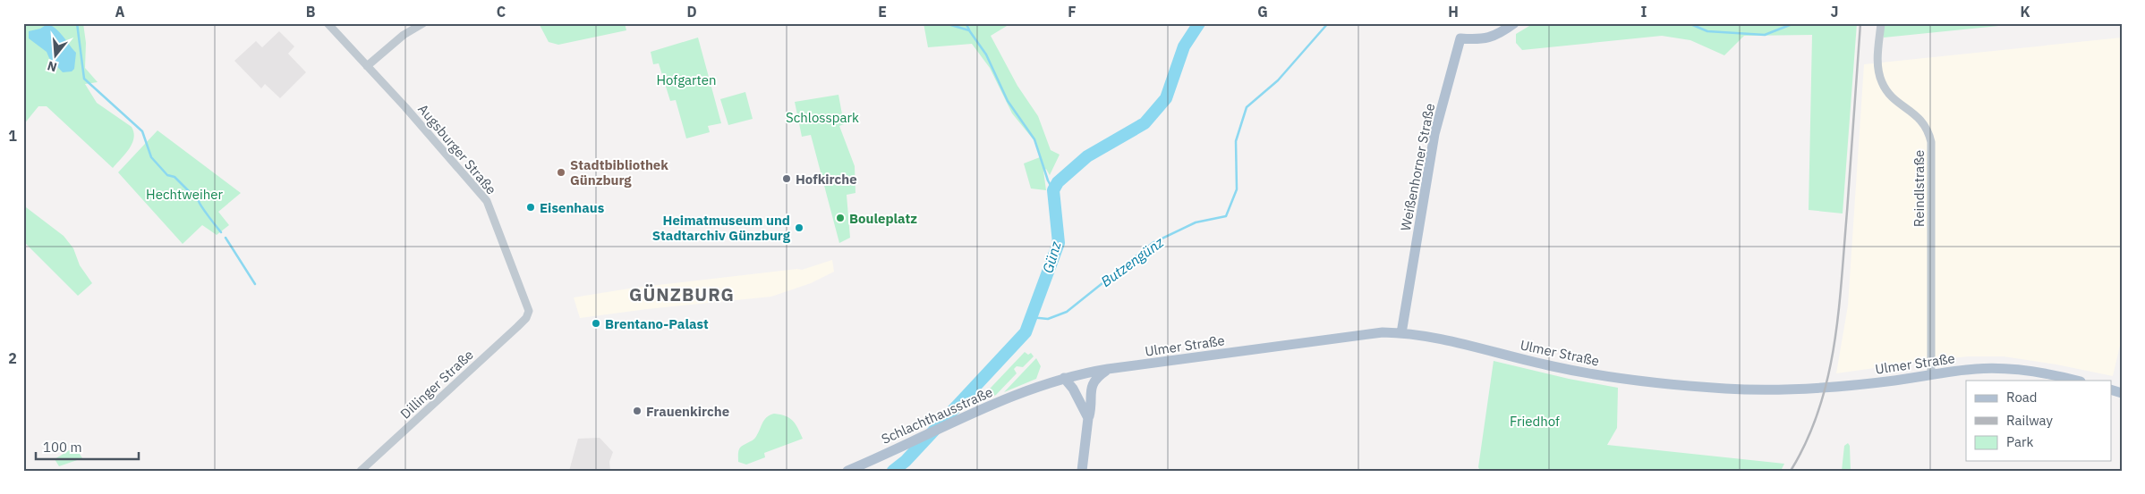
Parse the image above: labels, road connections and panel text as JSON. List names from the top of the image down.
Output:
{
  "streets": {
    "main road": ["Weißenhorner Straße", "Ulmer Straße", "Schlachthausstraße"],
    "street": ["Augsburger Straße", "Reindlstraße", "Dillinger Straße"]
  },
  "crossings": [
    ["Augsburger Straße", "Dillinger Straße"],
    ["Weißenhorner Straße", "Ulmer Straße"],
    ["Reindlstraße", "Ulmer Straße"],
    ["Ulmer Straße", "Schlachthausstraße"]
  ],
  "districts": ["GÜNZBURG"],
  "water": ["Günz", "Butzengünz"],
  "parks": [
    "Hofgarten",
    "Schlosspark",
    "Hechtweiher",
    "Friedhof"
  ],
  "places": [
    "Stadtbibliothek Günzburg",
    "Hofkirche",
    "Eisenhaus",
    "Bouleplatz",
    "Heimatmuseum und Stadtarchiv Günzburg",
    "Brentano-Palast",
    "Frauenkirche"
  ],
  "legend": ["Road", "Railway", "Park"],
  "scale_bar": "100 m",
  "north": "bottom",
  "grid": {
    "columns": [
      "A",
      "B",
      "C",
      "D",
      "E",
      "F",
      "G",
      "H",
      "I",
      "J",
      "K"
    ],
    "rows": ["1", "2"]
  }
}
